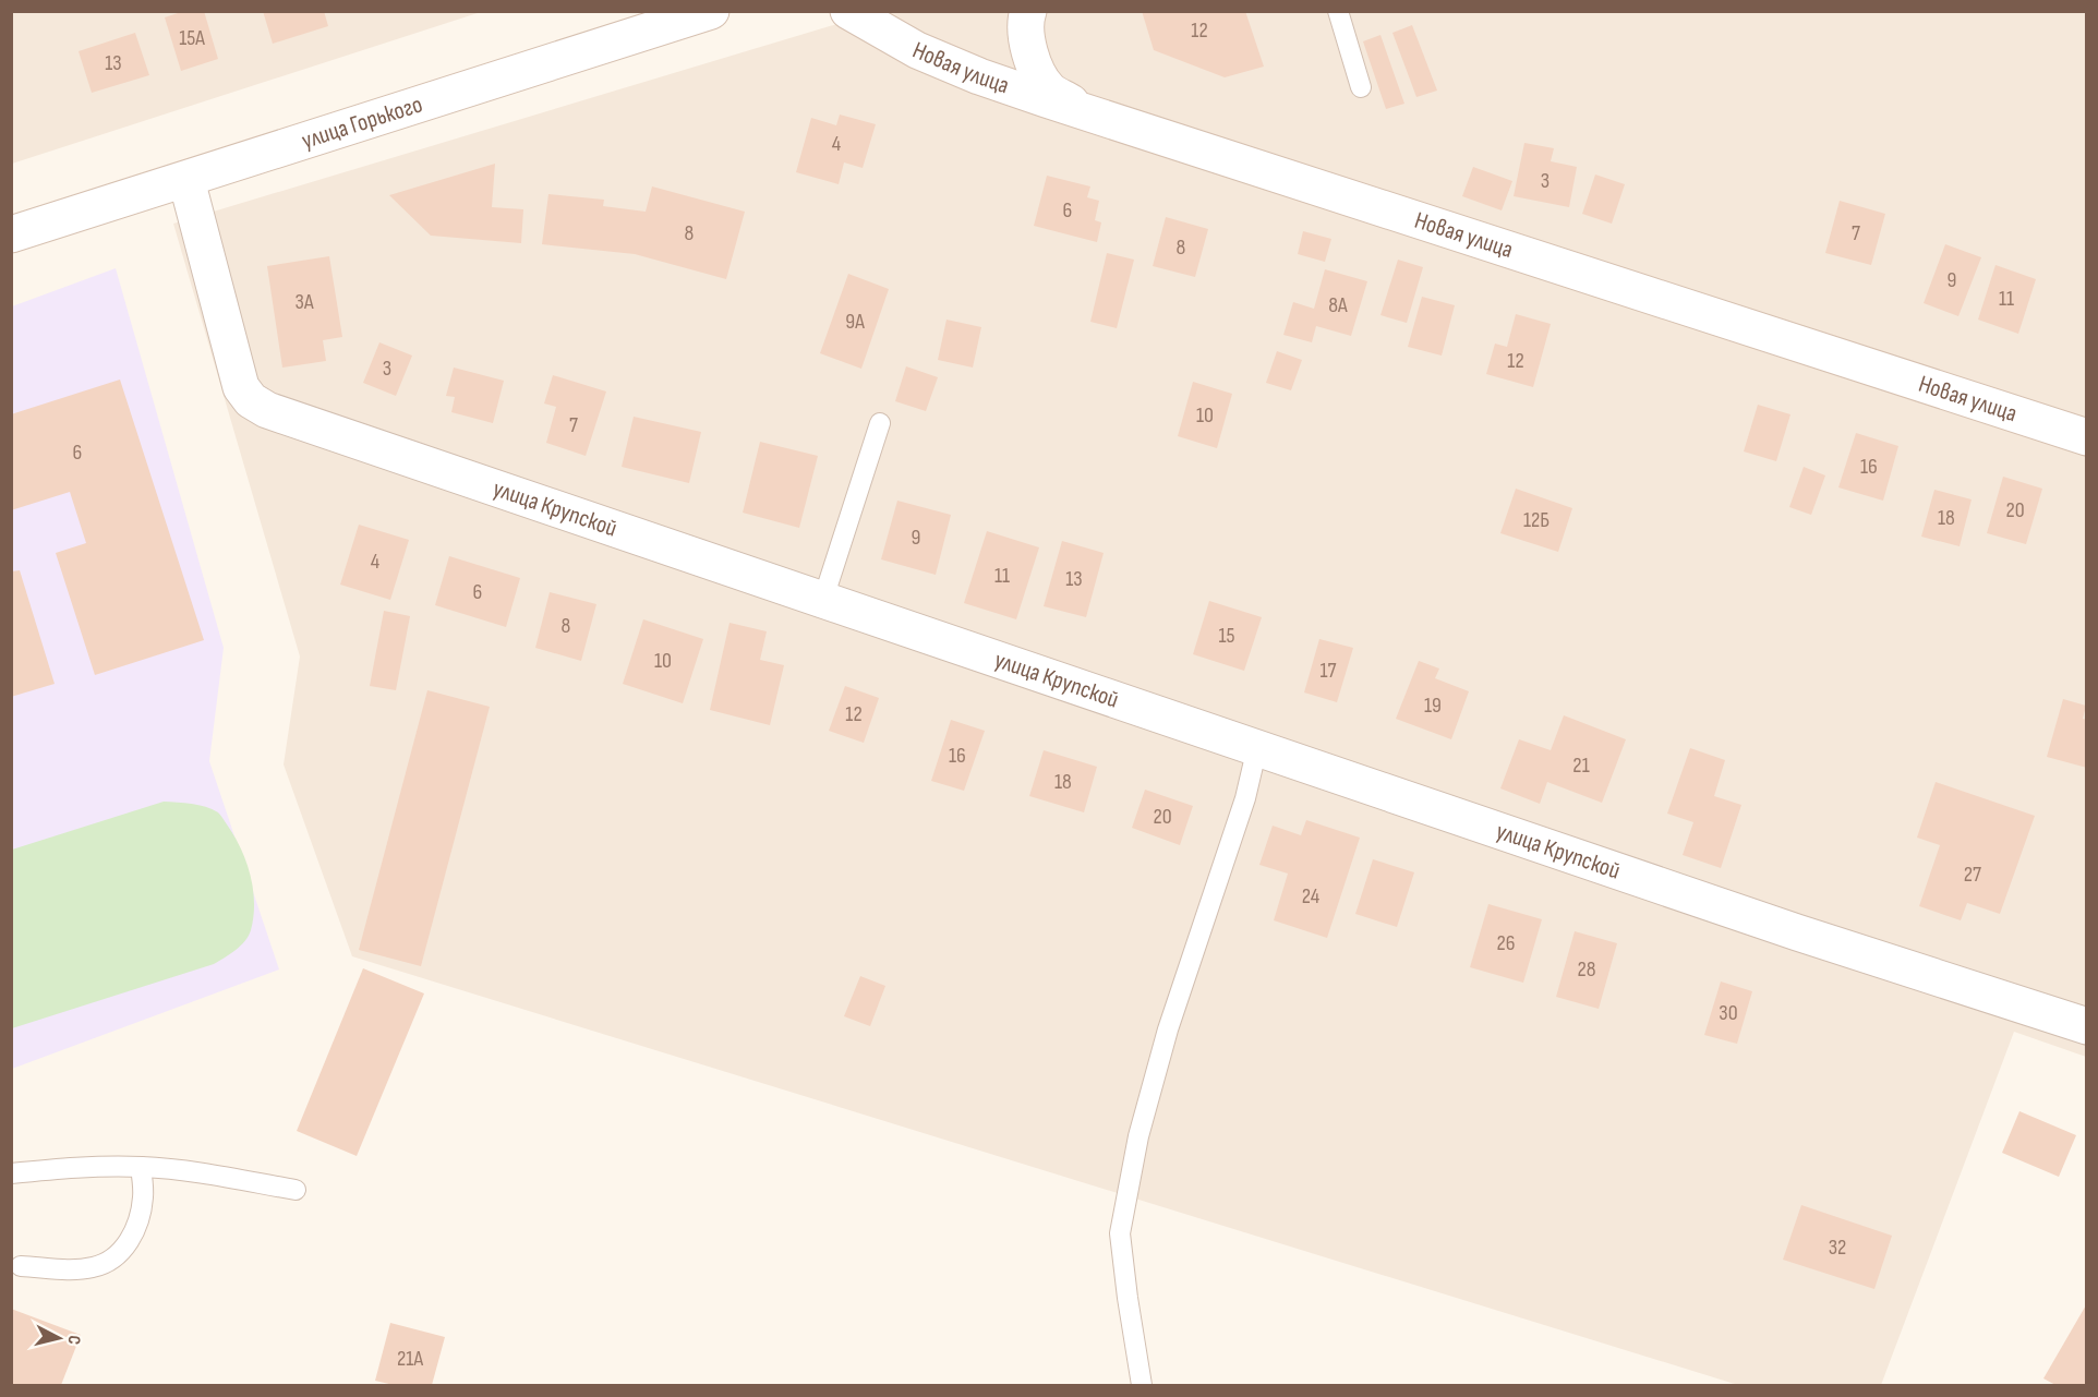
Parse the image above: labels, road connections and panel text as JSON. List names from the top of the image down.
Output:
{
  "streets": {
    "main road": ["Новая улица", "улица Горького", "улица Крупской"]
  },
  "crossings": [
    ["улица Горького", "улица Крупской"]
  ],
  "house_numbers": [
    "12",
    "15А",
    "13",
    "4",
    "3",
    "6",
    "8",
    "7",
    "8",
    "9",
    "11",
    "3А",
    "8А",
    "9А",
    "12",
    "3",
    "10",
    "7",
    "6",
    "16",
    "20",
    "18",
    "12Б",
    "9",
    "4",
    "11",
    "13",
    "6",
    "8",
    "15",
    "10",
    "17",
    "19",
    "12",
    "16",
    "21",
    "18",
    "20",
    "27",
    "24",
    "26",
    "28",
    "30",
    "32",
    "21А"
  ],
  "north": "right"
}
